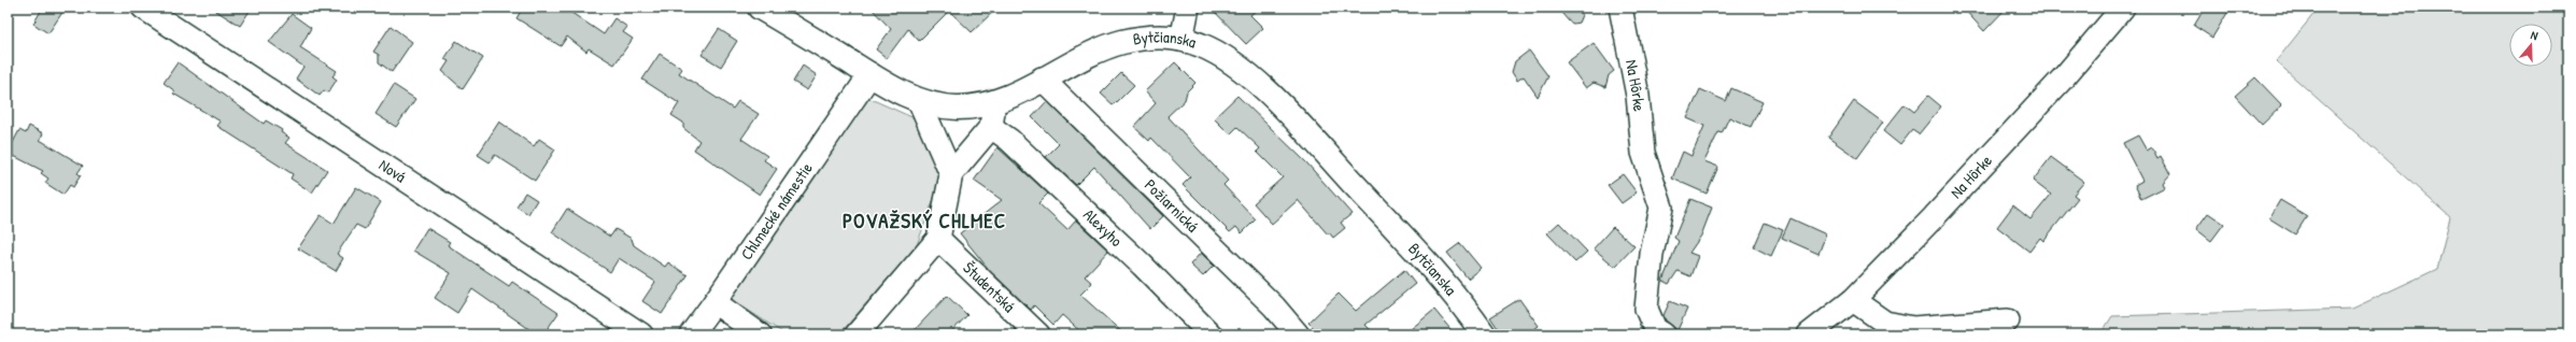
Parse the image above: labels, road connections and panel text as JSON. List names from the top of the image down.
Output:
{
  "streets": {
    "main road": ["Bytčianska"],
    "street": [
      "Na Hôrke",
      "Nová",
      "Požiarnická",
      "Chlmecké námestie",
      "Alexyho",
      "Študentská"
    ]
  },
  "crossings": [
    ["Bytčianska", "Požiarnická"],
    ["Bytčianska", "Chlmecké námestie"]
  ],
  "districts": ["POVAŽSKÝ CHLMEC"],
  "north": "top"
}
